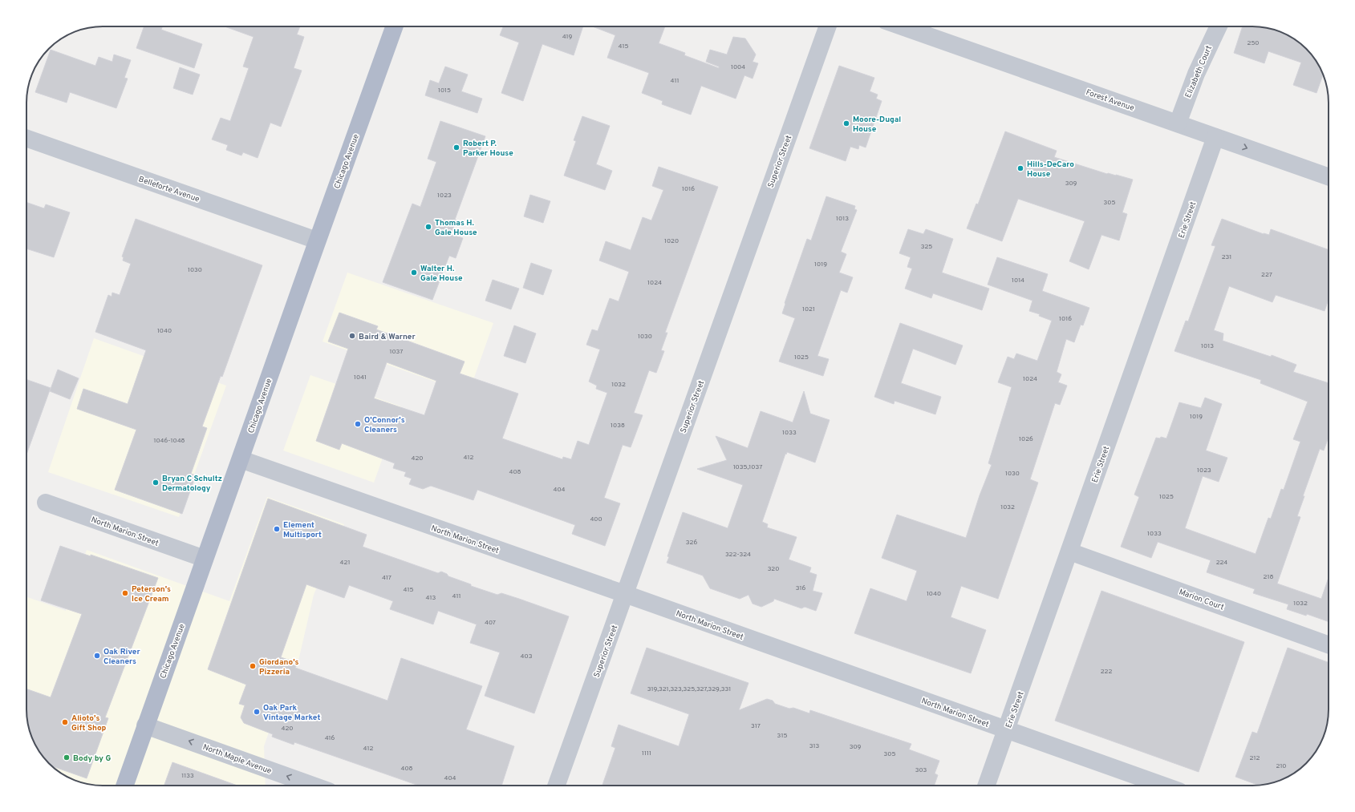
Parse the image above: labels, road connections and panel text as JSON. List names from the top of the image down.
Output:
{
  "streets": {
    "main road": ["Chicago Avenue"],
    "street": [
      "Elizabeth Court",
      "Forest Avenue",
      "Superior Street",
      "Belleforte Avenue",
      "Erie Street",
      "North Marion Street",
      "Marion Court",
      "North Maple Avenue"
    ]
  },
  "crossings": [
    ["Elizabeth Court", "Forest Avenue"],
    ["Forest Avenue", "Erie Street"],
    ["Chicago Avenue", "Belleforte Avenue"],
    ["Chicago Avenue", "North Marion Street"],
    ["Chicago Avenue", "North Maple Avenue"],
    ["Superior Street", "North Marion Street"],
    ["Erie Street", "North Marion Street"],
    ["Erie Street", "Marion Court"]
  ],
  "one_way": ["North Maple Avenue"],
  "places": [
    "Moore-Dugal House",
    "Robert P. Parker House",
    "Hills-DeCaro House",
    "Thomas H. Gale House",
    "Walter H. Gale House",
    "Baird & Warner",
    "O'Connor's Cleaners",
    "Bryan C Schultz Dermatology",
    "Element Multisport",
    "Peterson's Ice Cream",
    "Oak River Cleaners",
    "Giordano's Pizzeria",
    "Oak Park Vintage Market",
    "Alioto's Gift Shop",
    "Body by G"
  ],
  "house_numbers": [
    "419",
    "250",
    "415",
    "1004",
    "411",
    "1015",
    "309",
    "1016",
    "1023",
    "305",
    "1013",
    "1020",
    "325",
    "231",
    "1019",
    "1030",
    "227",
    "1014",
    "1024",
    "1021",
    "1016",
    "1040",
    "1030",
    "1013",
    "1037",
    "1025",
    "1041",
    "1024",
    "1032",
    "1019",
    "1038",
    "1033",
    "1026",
    "1046-1048",
    "412",
    "420",
    "1035,1037",
    "1023",
    "408",
    "1030",
    "404",
    "1025",
    "1032",
    "400",
    "1033",
    "326",
    "322-324",
    "421",
    "224",
    "320",
    "218",
    "417",
    "316",
    "415",
    "1040",
    "411",
    "413",
    "1032",
    "407",
    "403",
    "222",
    "319,321,323,325,327,329,331",
    "317",
    "420",
    "315",
    "416",
    "313",
    "309",
    "412",
    "1111",
    "305",
    "212",
    "210",
    "408",
    "303",
    "1133",
    "404"
  ]
}
